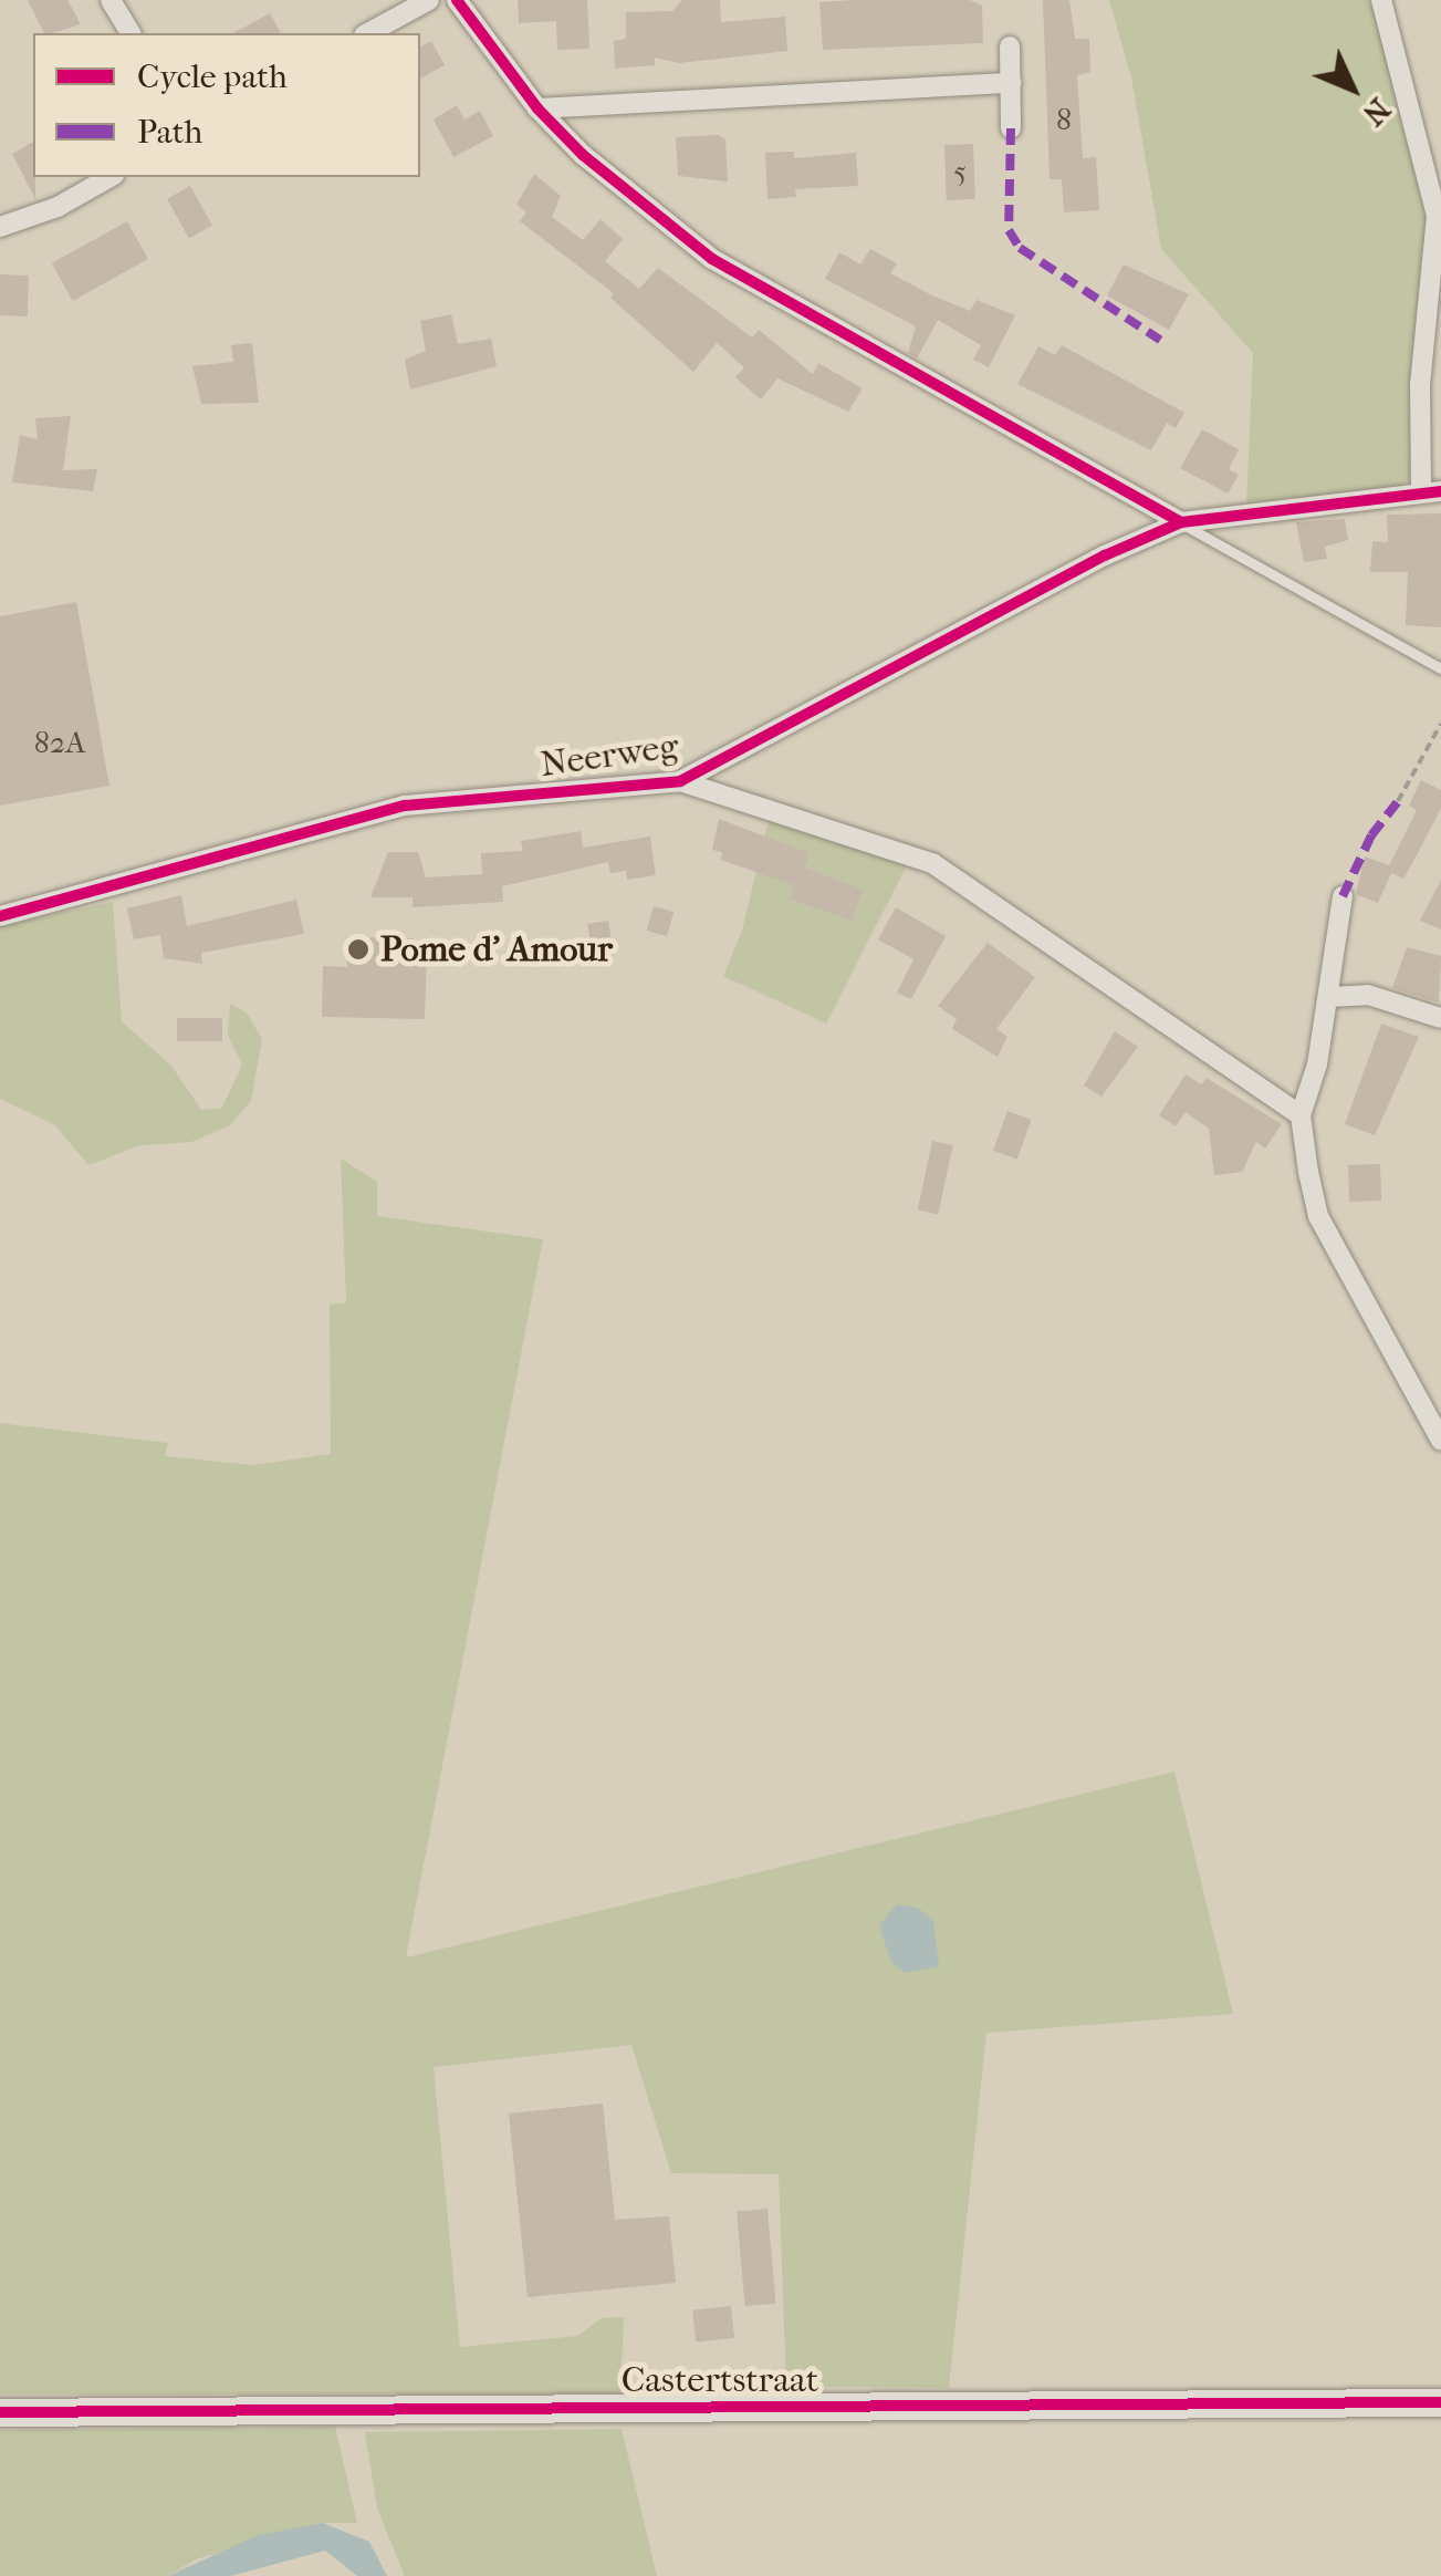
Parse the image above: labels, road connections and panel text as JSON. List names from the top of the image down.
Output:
{
  "streets": {
    "main road": ["Castertstraat"],
    "street": ["Neerweg"]
  },
  "places": ["Pome d' Amour"],
  "house_numbers": ["8", "5", "82A"],
  "legend": ["Cycle path", "Path"],
  "north": "bottom right"
}
